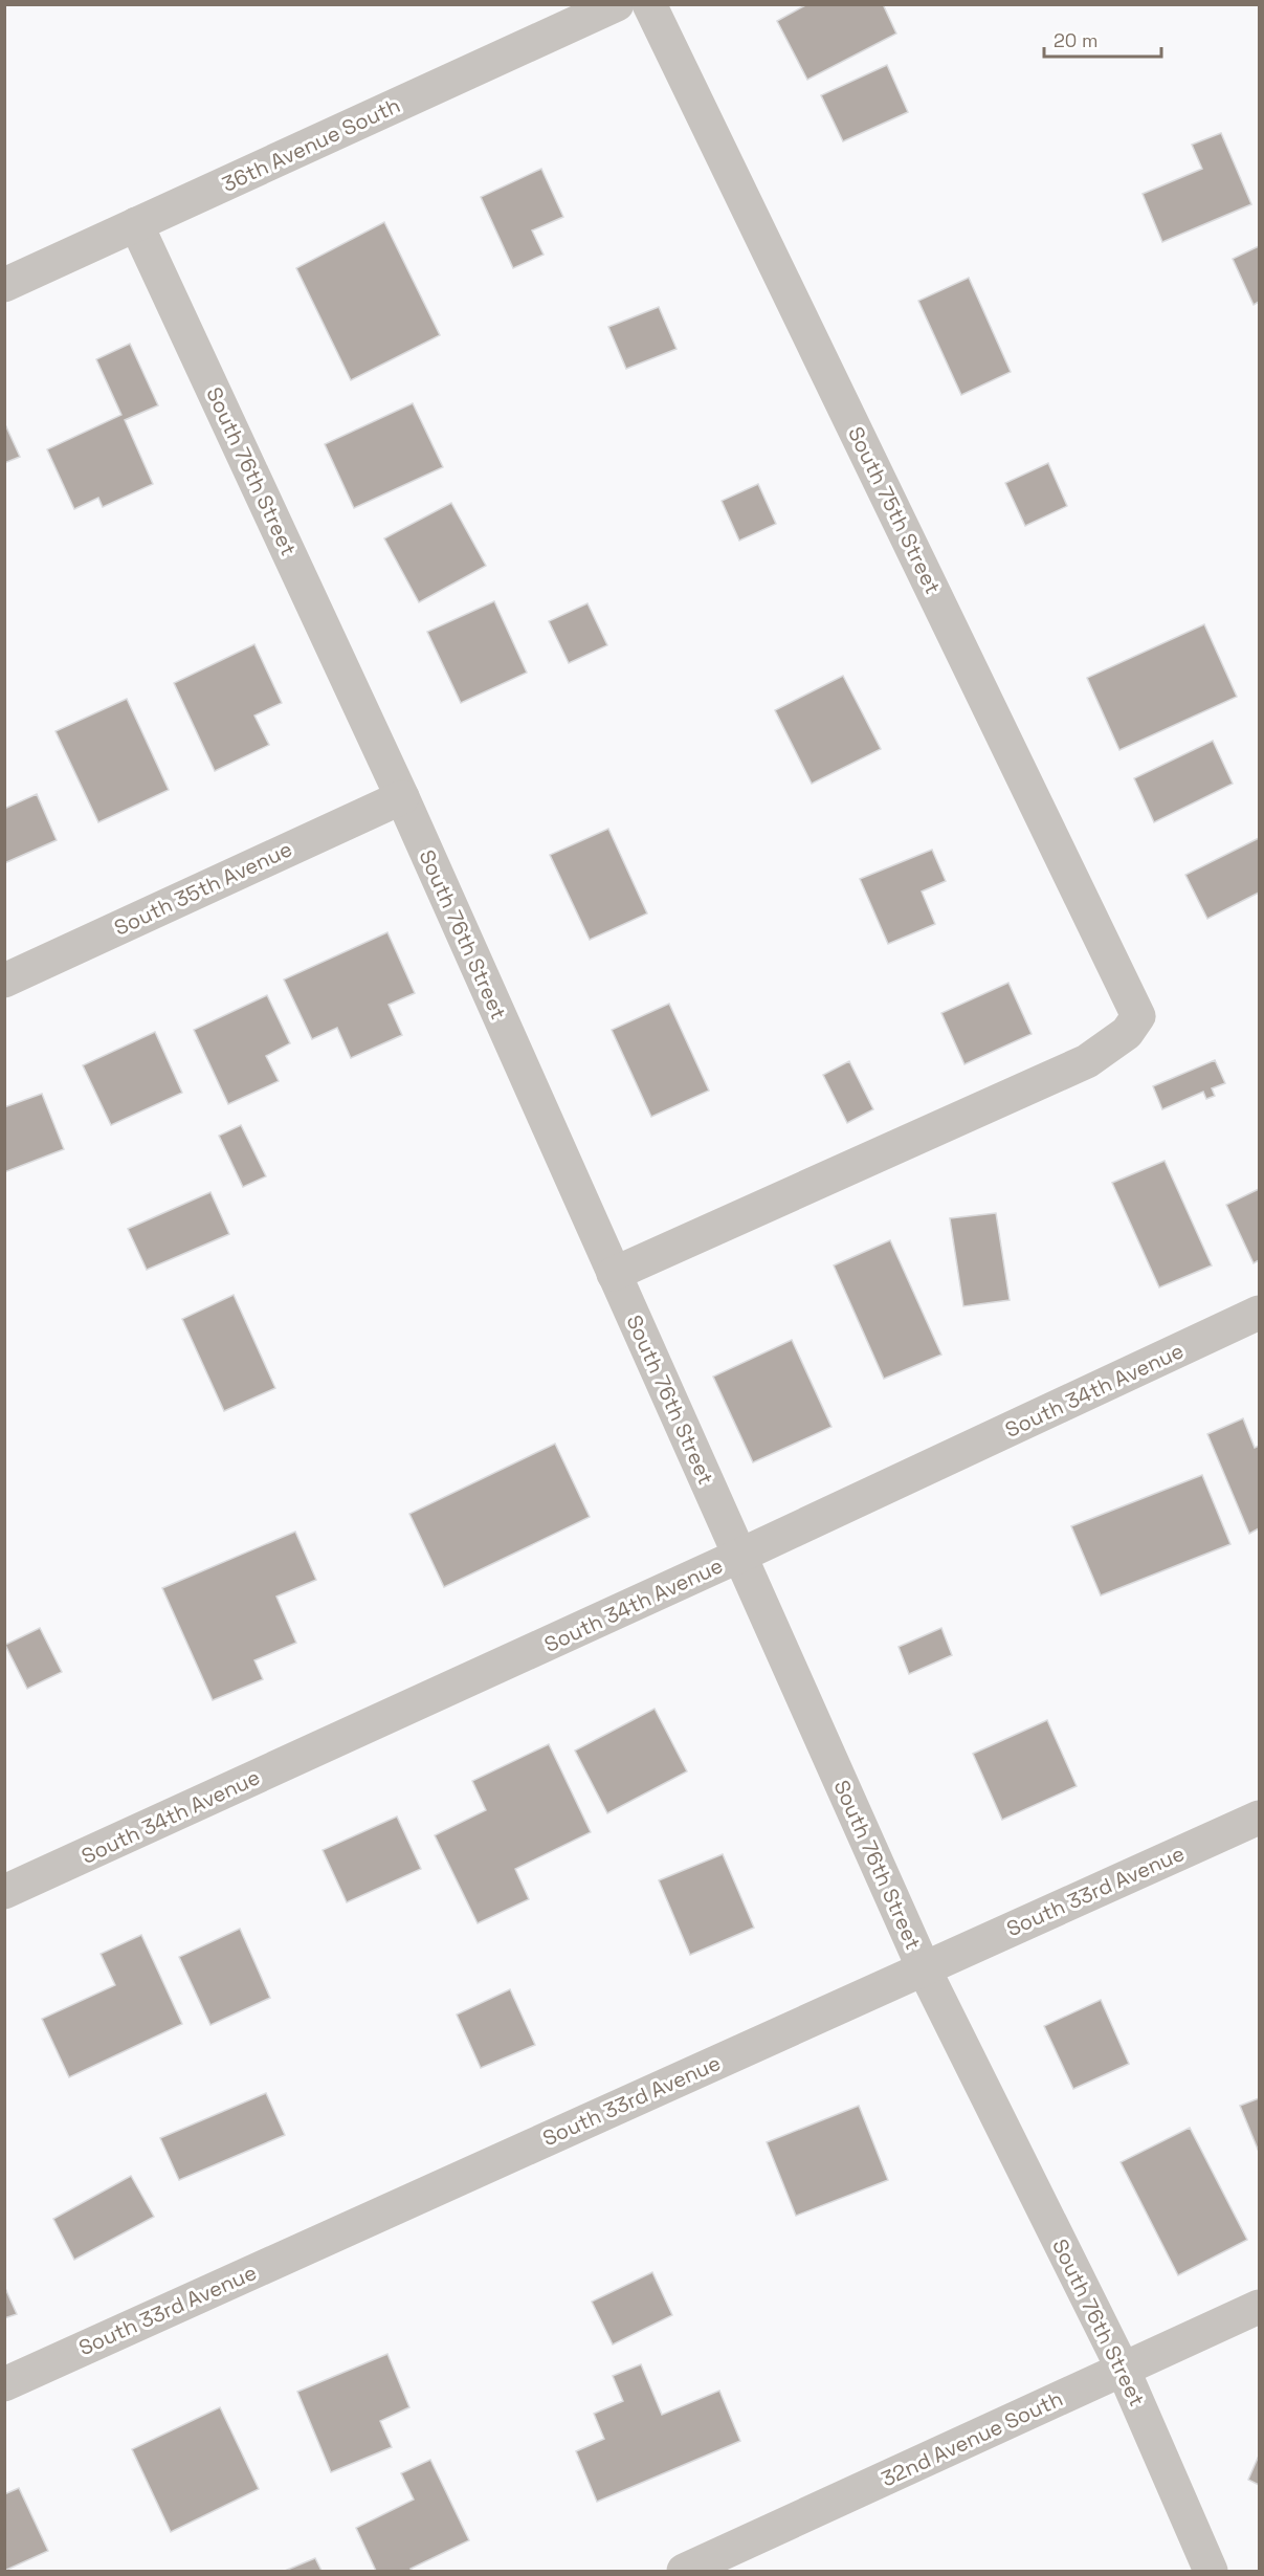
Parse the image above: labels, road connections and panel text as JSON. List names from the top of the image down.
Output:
{
  "streets": {
    "street": [
      "36th Avenue South",
      "South 76th Street",
      "South 75th Street",
      "South 35th Avenue",
      "South 34th Avenue",
      "South 33rd Avenue",
      "32nd Avenue South"
    ]
  },
  "crossings": [
    ["36th Avenue South", "South 76th Street"],
    ["South 76th Street", "South 75th Street"],
    ["South 76th Street", "South 35th Avenue"],
    ["South 76th Street", "South 34th Avenue"],
    ["South 76th Street", "South 33rd Avenue"],
    ["South 76th Street", "32nd Avenue South"]
  ],
  "scale_bar": "20 m"
}
